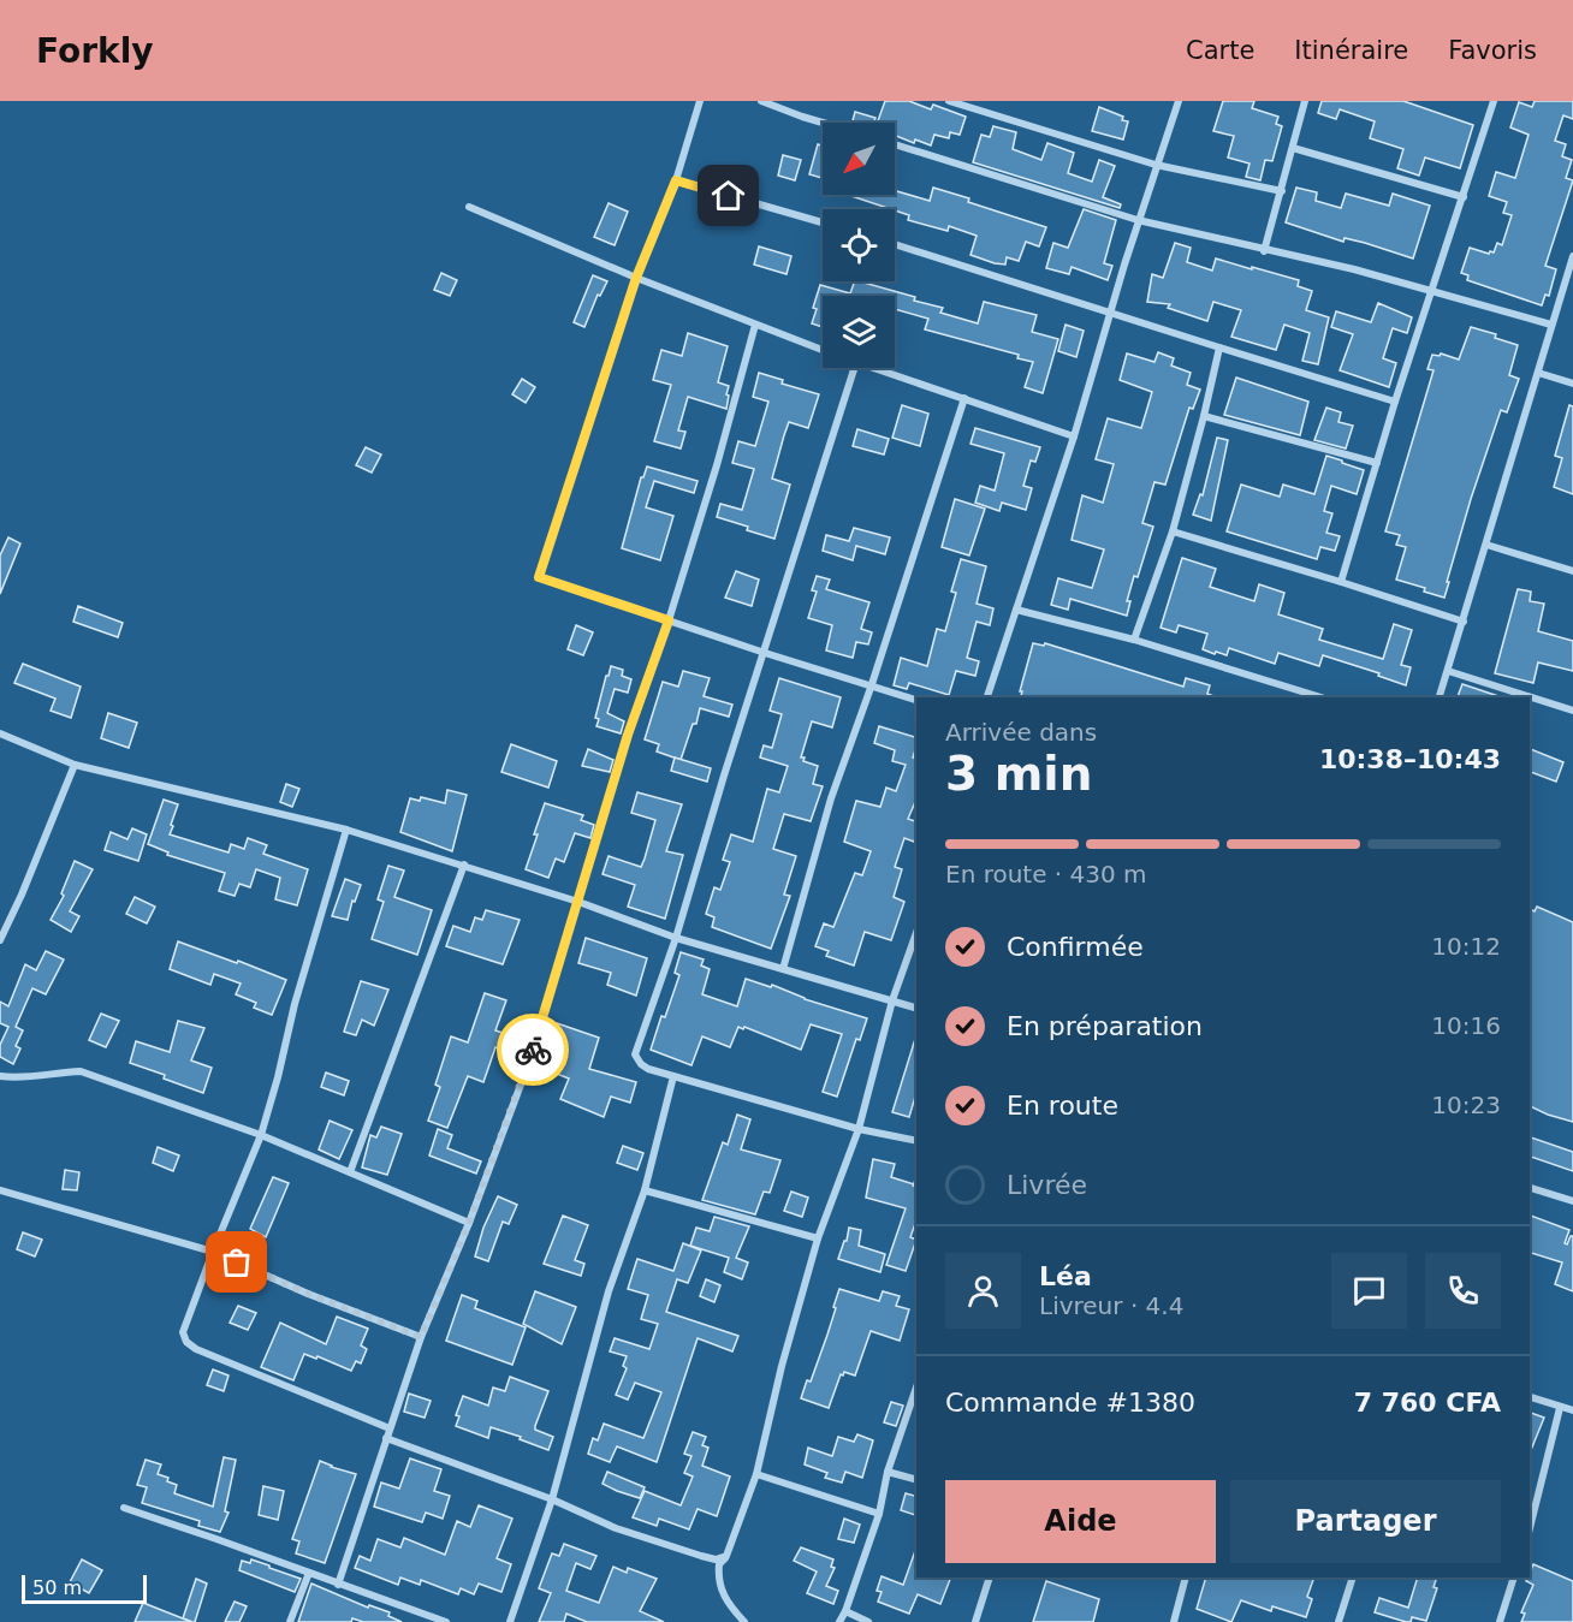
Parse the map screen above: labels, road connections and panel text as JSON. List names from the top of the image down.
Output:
{
  "scale_bar": "50 m",
  "north": "bottom left",
  "page": {
    "header": "Forkly",
    "nav": ["Carte", "Itinéraire", "Favoris"],
    "heading": ["3 min", "Arrivée dans", "10:38–10:43"],
    "panel": [
      "Léa",
      "Livreur · 4.4",
      "Commande #1380",
      "7 760 CFA"
    ],
    "bar": "En route · 430 m",
    "list": [
      ["Confirmée", "10:12"],
      ["En préparation", "10:16"],
      ["En route", "10:23"],
      "Livrée"
    ],
    "buttons": ["Aide", "Partager"],
    "scale": "50 m"
  }
}
